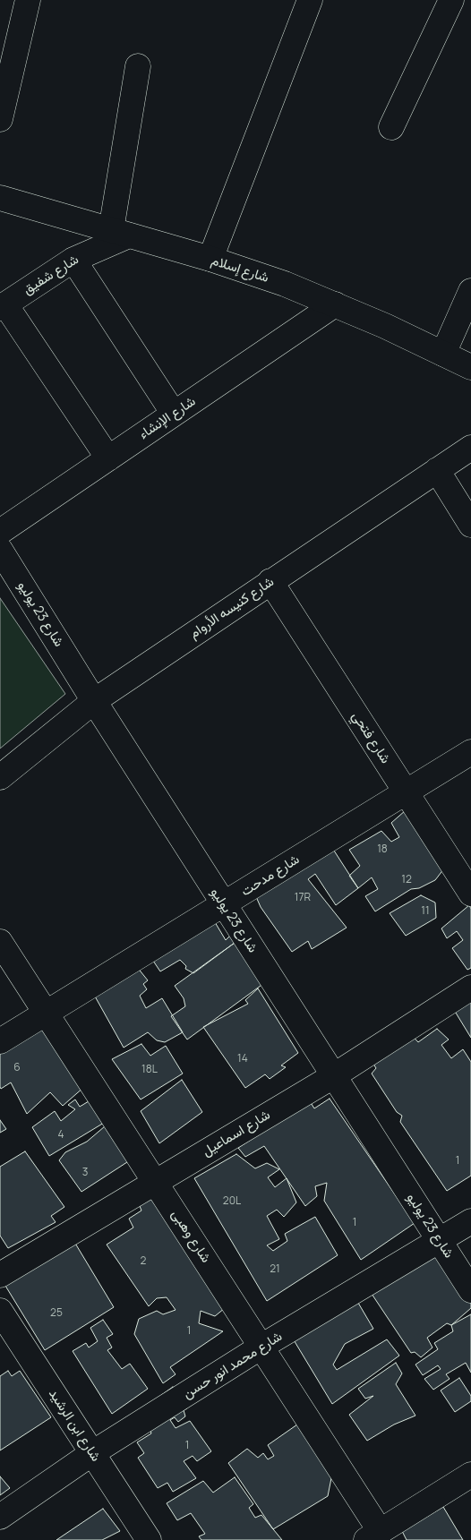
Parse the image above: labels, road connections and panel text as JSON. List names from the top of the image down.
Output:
{
  "streets": {
    "street": [
      "شارع إسلام",
      "شارع شفيق",
      "شارع الإنشاء",
      "شارع كنيسه الأروام",
      "شارع 23 يوليو",
      "شارع فتحي",
      "شارع مدحت",
      "شارع اسماعيل",
      "شارع وهبى",
      "شارع محمد انور حسن",
      "شارع ابن الرشيد"
    ]
  },
  "crossings": [
    ["شارع إسلام", "شارع شفيق"],
    ["شارع إسلام", "شارع الإنشاء"],
    ["شارع كنيسه الأروام", "شارع 23 يوليو"],
    ["شارع كنيسه الأروام", "شارع فتحي"],
    ["شارع 23 يوليو", "شارع مدحت"],
    ["شارع 23 يوليو", "شارع اسماعيل"],
    ["شارع 23 يوليو", "شارع محمد انور حسن"],
    ["شارع فتحي", "شارع مدحت"],
    ["شارع مدحت", "شارع وهبى"],
    ["شارع اسماعيل", "شارع وهبى"],
    ["شارع وهبى", "شارع محمد انور حسن"],
    ["شارع محمد انور حسن", "شارع ابن الرشيد"]
  ],
  "house_numbers": [
    "18",
    "12",
    "17R",
    "11",
    "14",
    "6",
    "18L",
    "4",
    "1",
    "3",
    "20L",
    "1",
    "2",
    "21",
    "25",
    "1",
    "1"
  ]
}
